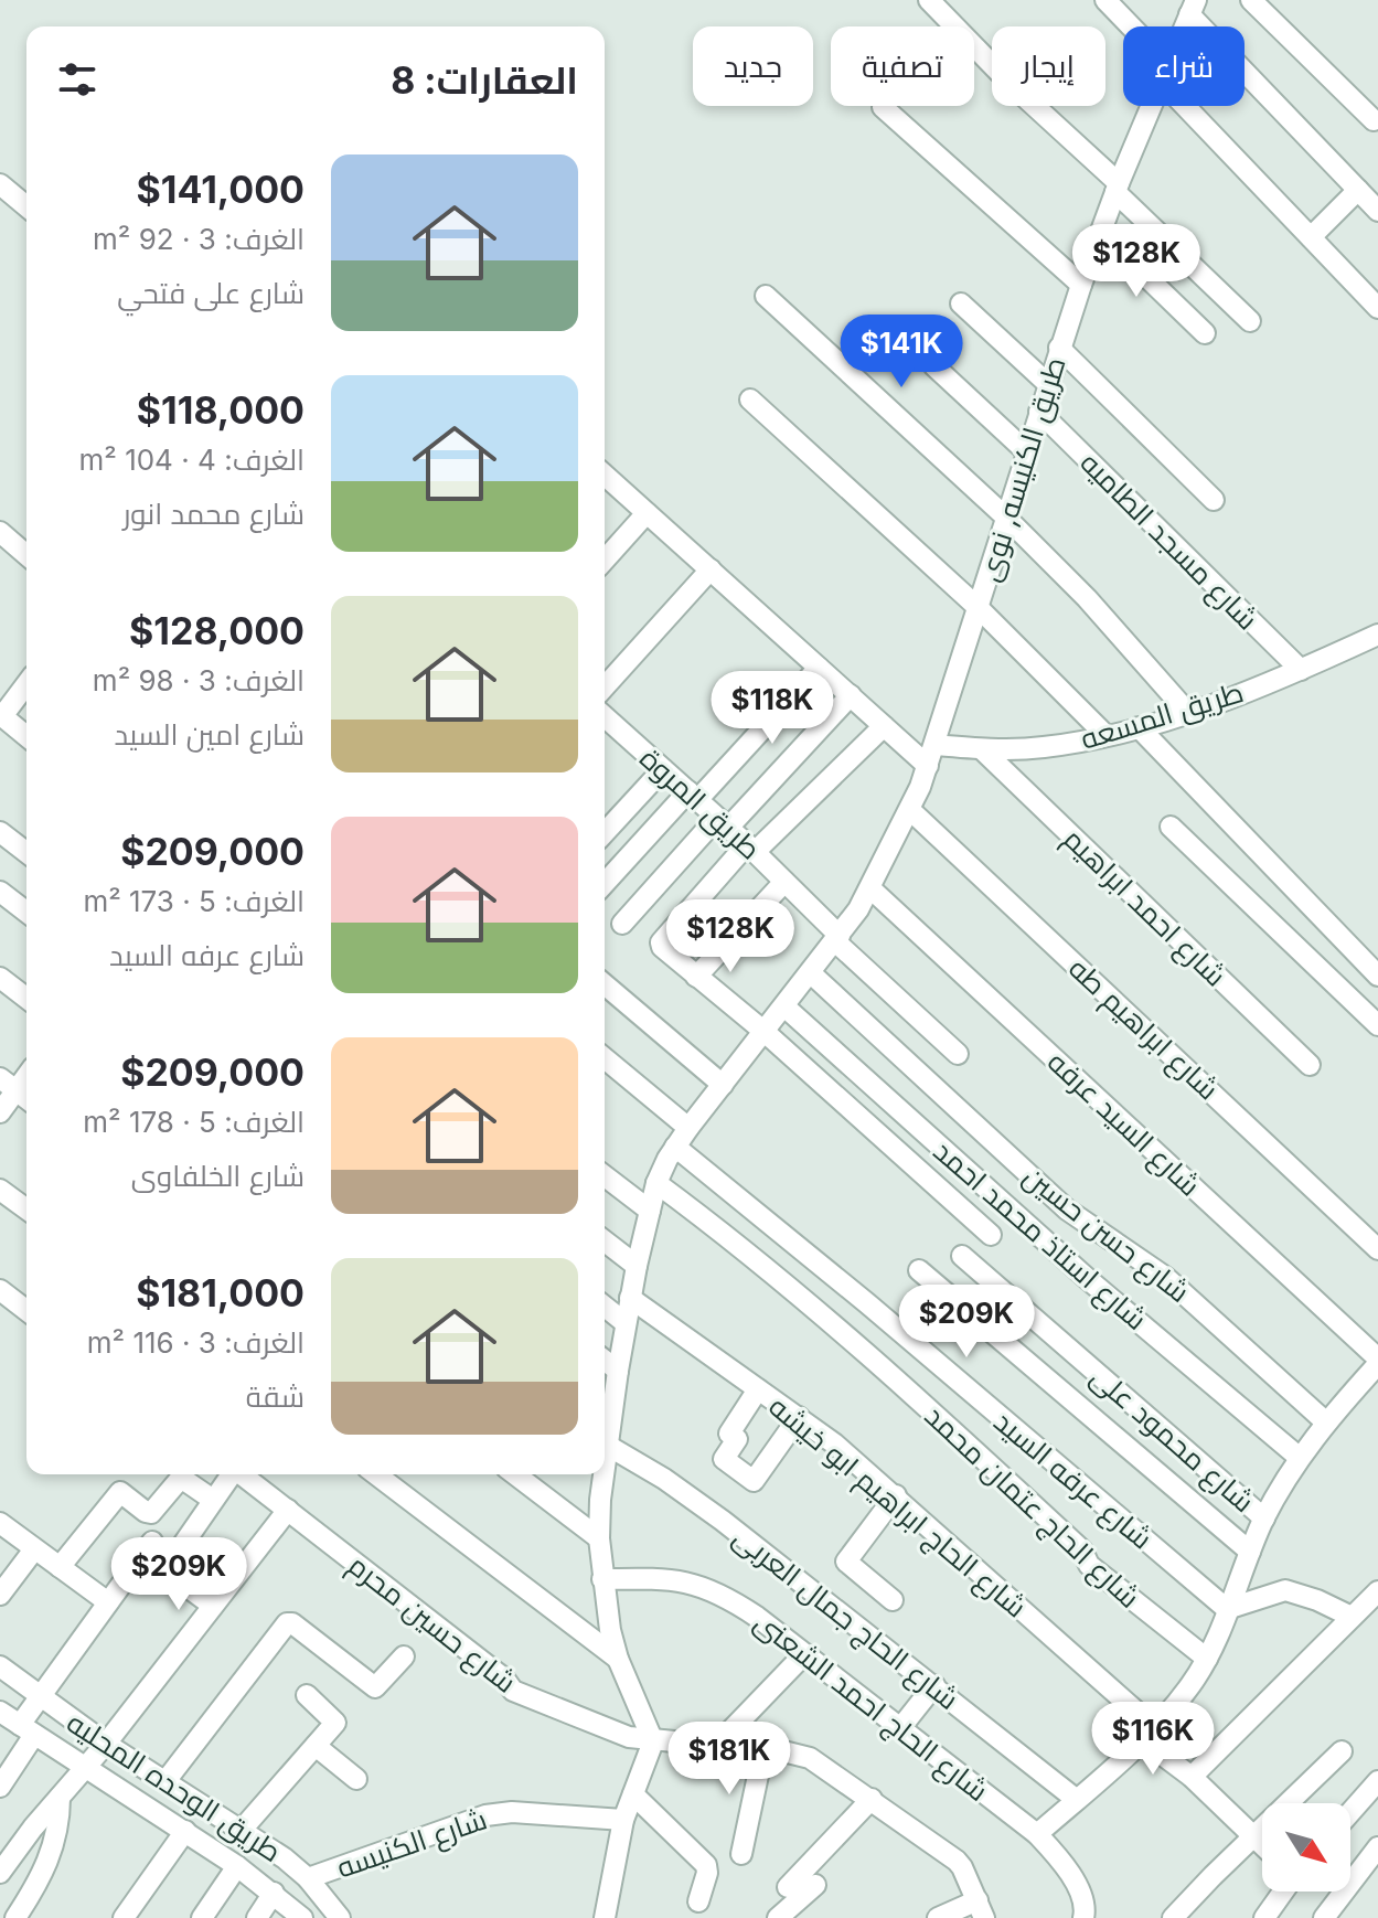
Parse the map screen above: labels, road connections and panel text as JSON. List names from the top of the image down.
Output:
{
  "streets": {
    "street": [
      "طريق الكنيسه, نوى",
      "شارع مسجد الطاميه",
      "طريق المسعه",
      "طريق المروة",
      "شارع احمد ابراهيم",
      "شارع ابراهيم طه",
      "شارع السيد عرفه",
      "شارع حسن حسين",
      "شارع استاذ محمد احمد",
      "شارع محمود على",
      "شارع عرفه السيد",
      "شارع الحاج ابراهيم ابو خيشه",
      "شارع الحاج عتمان محمد",
      "شارع الحاج جمال العربى",
      "شارع حسين محرم",
      "شارع الحاج احمد الشعنى",
      "طريق الوحده المحليه",
      "شارع الكنيسه"
    ]
  },
  "crossings": [
    ["طريق الكنيسه, نوى", "شارع مسجد الطاميه"],
    ["طريق الكنيسه, نوى", "طريق المسعه"],
    ["طريق الكنيسه, نوى", "طريق المروة"],
    ["طريق الكنيسه, نوى", "شارع ابراهيم طه"],
    ["طريق الكنيسه, نوى", "شارع السيد عرفه"],
    ["طريق الكنيسه, نوى", "شارع حسن حسين"],
    ["طريق الكنيسه, نوى", "شارع استاذ محمد احمد"],
    ["طريق الكنيسه, نوى", "شارع عرفه السيد"],
    ["طريق الكنيسه, نوى", "شارع الحاج ابراهيم ابو خيشه"],
    ["طريق الكنيسه, نوى", "شارع الحاج عتمان محمد"],
    ["طريق الكنيسه, نوى", "شارع حسين محرم"],
    ["طريق الكنيسه, نوى", "شارع الحاج احمد الشعنى"],
    ["شارع مسجد الطاميه", "طريق المسعه"],
    ["طريق المسعه", "شارع احمد ابراهيم"],
    ["طريق الوحده المحليه", "شارع الكنيسه"]
  ],
  "north": "bottom right",
  "page": {
    "chip": [
      "شراء",
      "إيجار",
      "تصفية",
      "جديد"
    ],
    "heading": "العقارات: 8",
    "list": [
      {
        "name": "$141,000",
        "note": "الغرف: 3 · 92 m² · شارع على فتحي"
      },
      {
        "name": "$118,000",
        "note": "الغرف: 4 · 104 m² · شارع محمد انور"
      },
      {
        "name": "$128,000",
        "note": "الغرف: 3 · 98 m² · شارع امين السيد"
      },
      {
        "name": "$209,000",
        "note": "الغرف: 5 · 173 m² · شارع عرفه السيد"
      },
      {
        "name": "$209,000",
        "note": "الغرف: 5 · 178 m² · شارع الخلفاوى"
      },
      {
        "name": "$181,000",
        "note": "الغرف: 3 · 116 m² · شقة"
      }
    ],
    "price": [
      "$128K",
      "$141K",
      "$118K",
      "$128K",
      "$209K",
      "$209K",
      "$116K",
      "$181K"
    ]
  }
}
